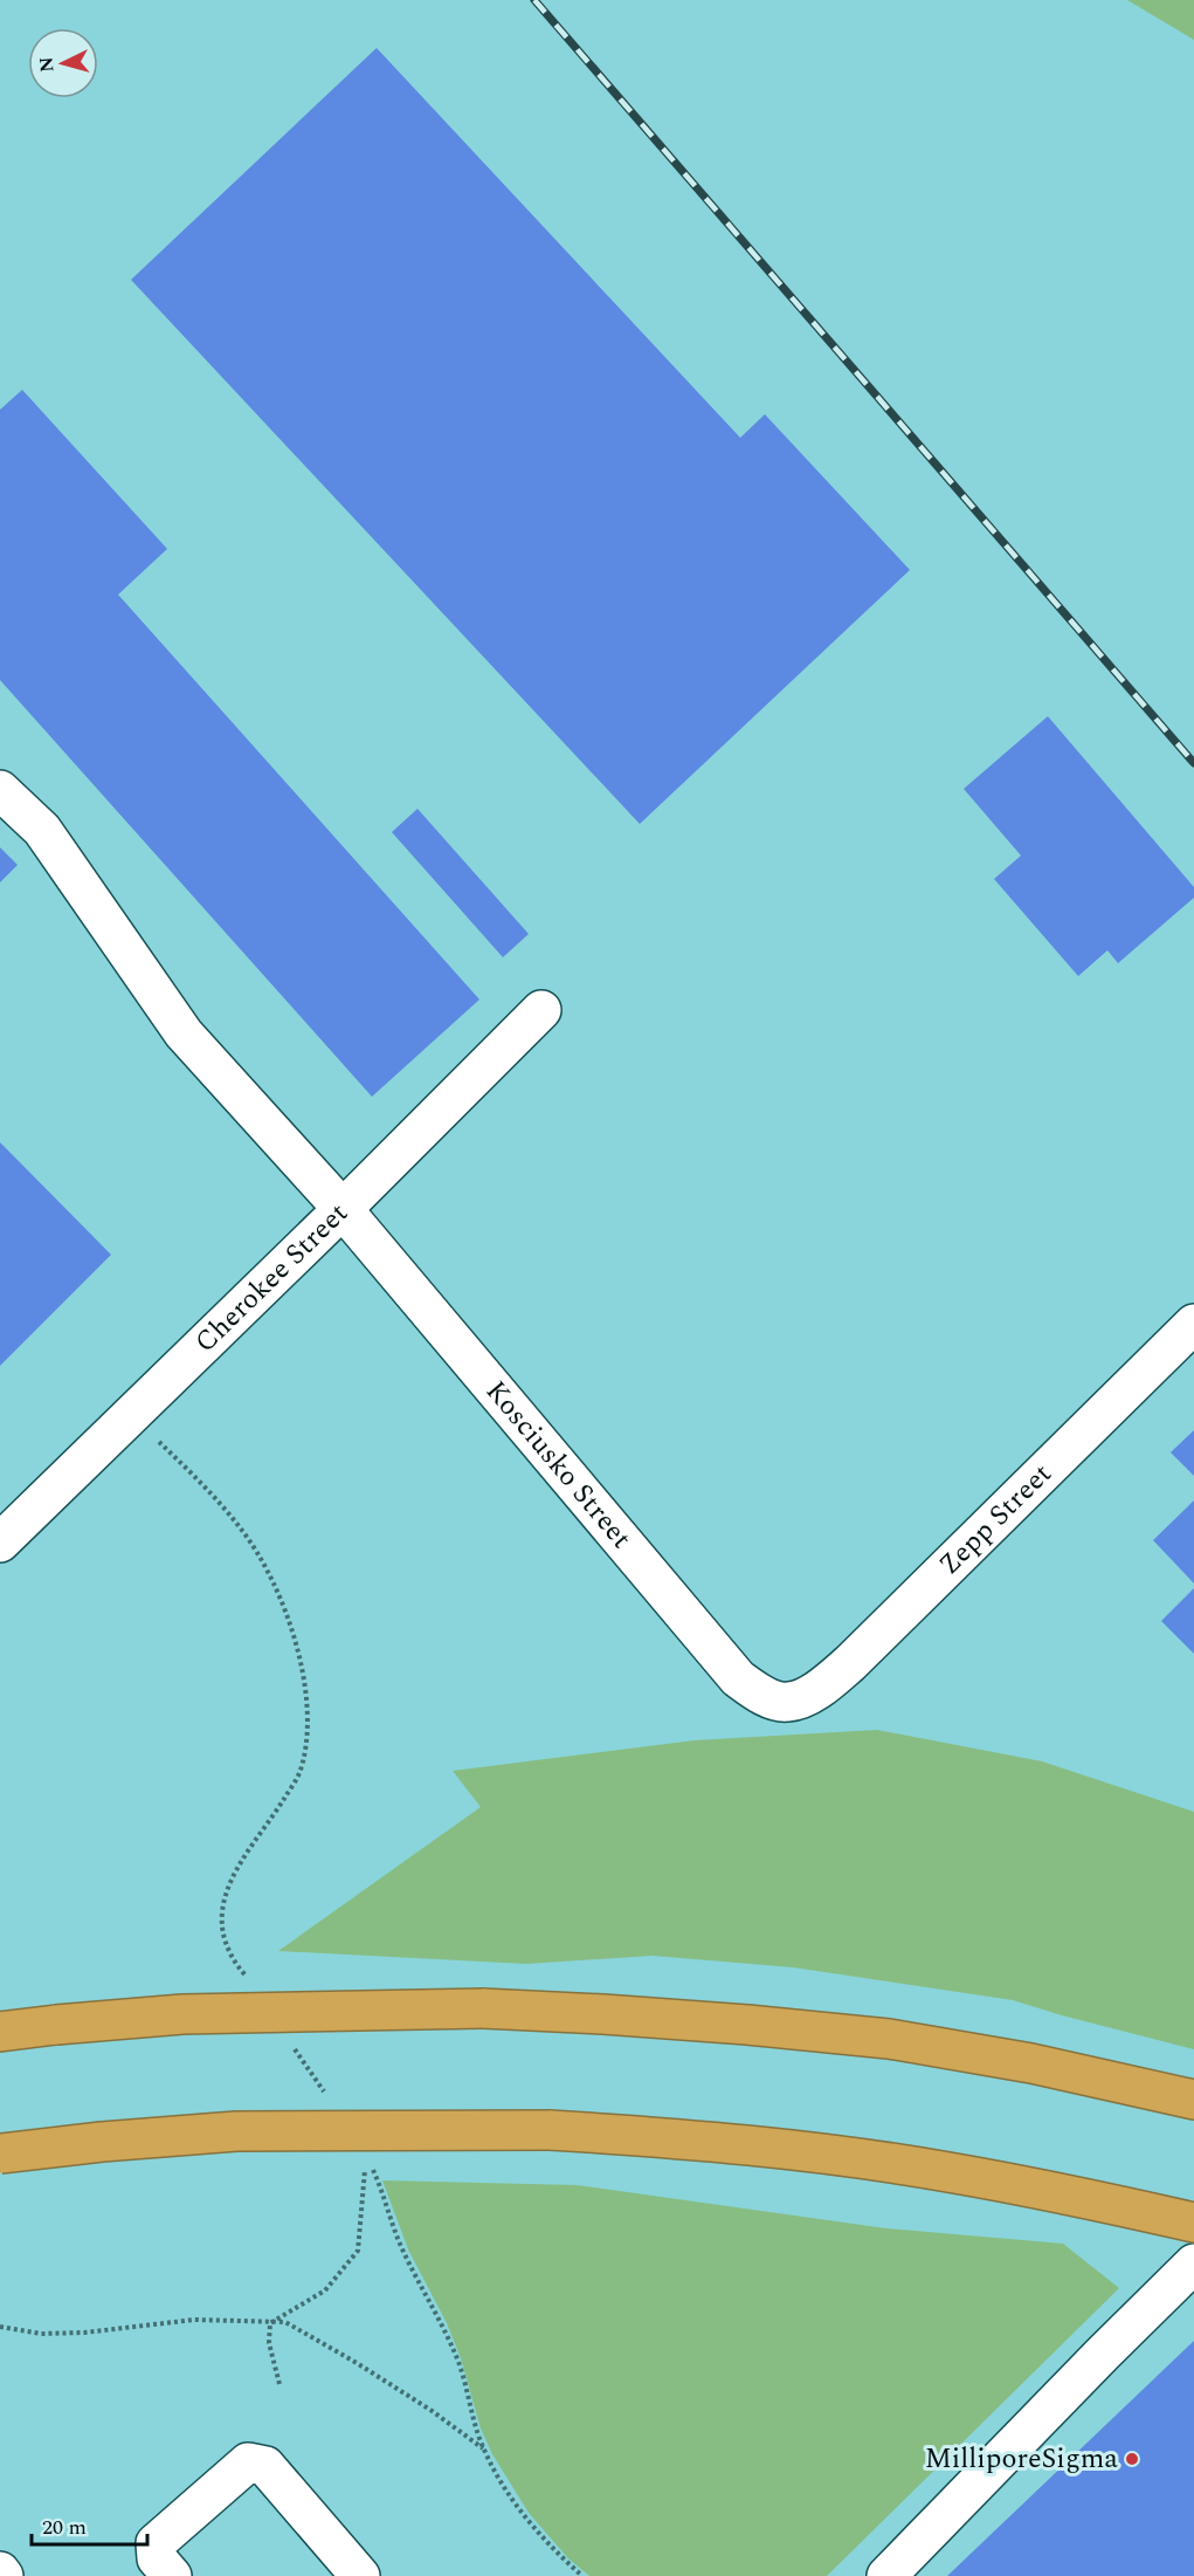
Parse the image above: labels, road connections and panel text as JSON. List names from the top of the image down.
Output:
{
  "streets": {
    "street": ["Cherokee Street", "Kosciusko Street", "Zepp Street"]
  },
  "crossings": [
    ["Cherokee Street", "Kosciusko Street"],
    ["Kosciusko Street", "Zepp Street"]
  ],
  "places": ["MilliporeSigma"],
  "scale_bar": "20 m",
  "north": "left"
}
